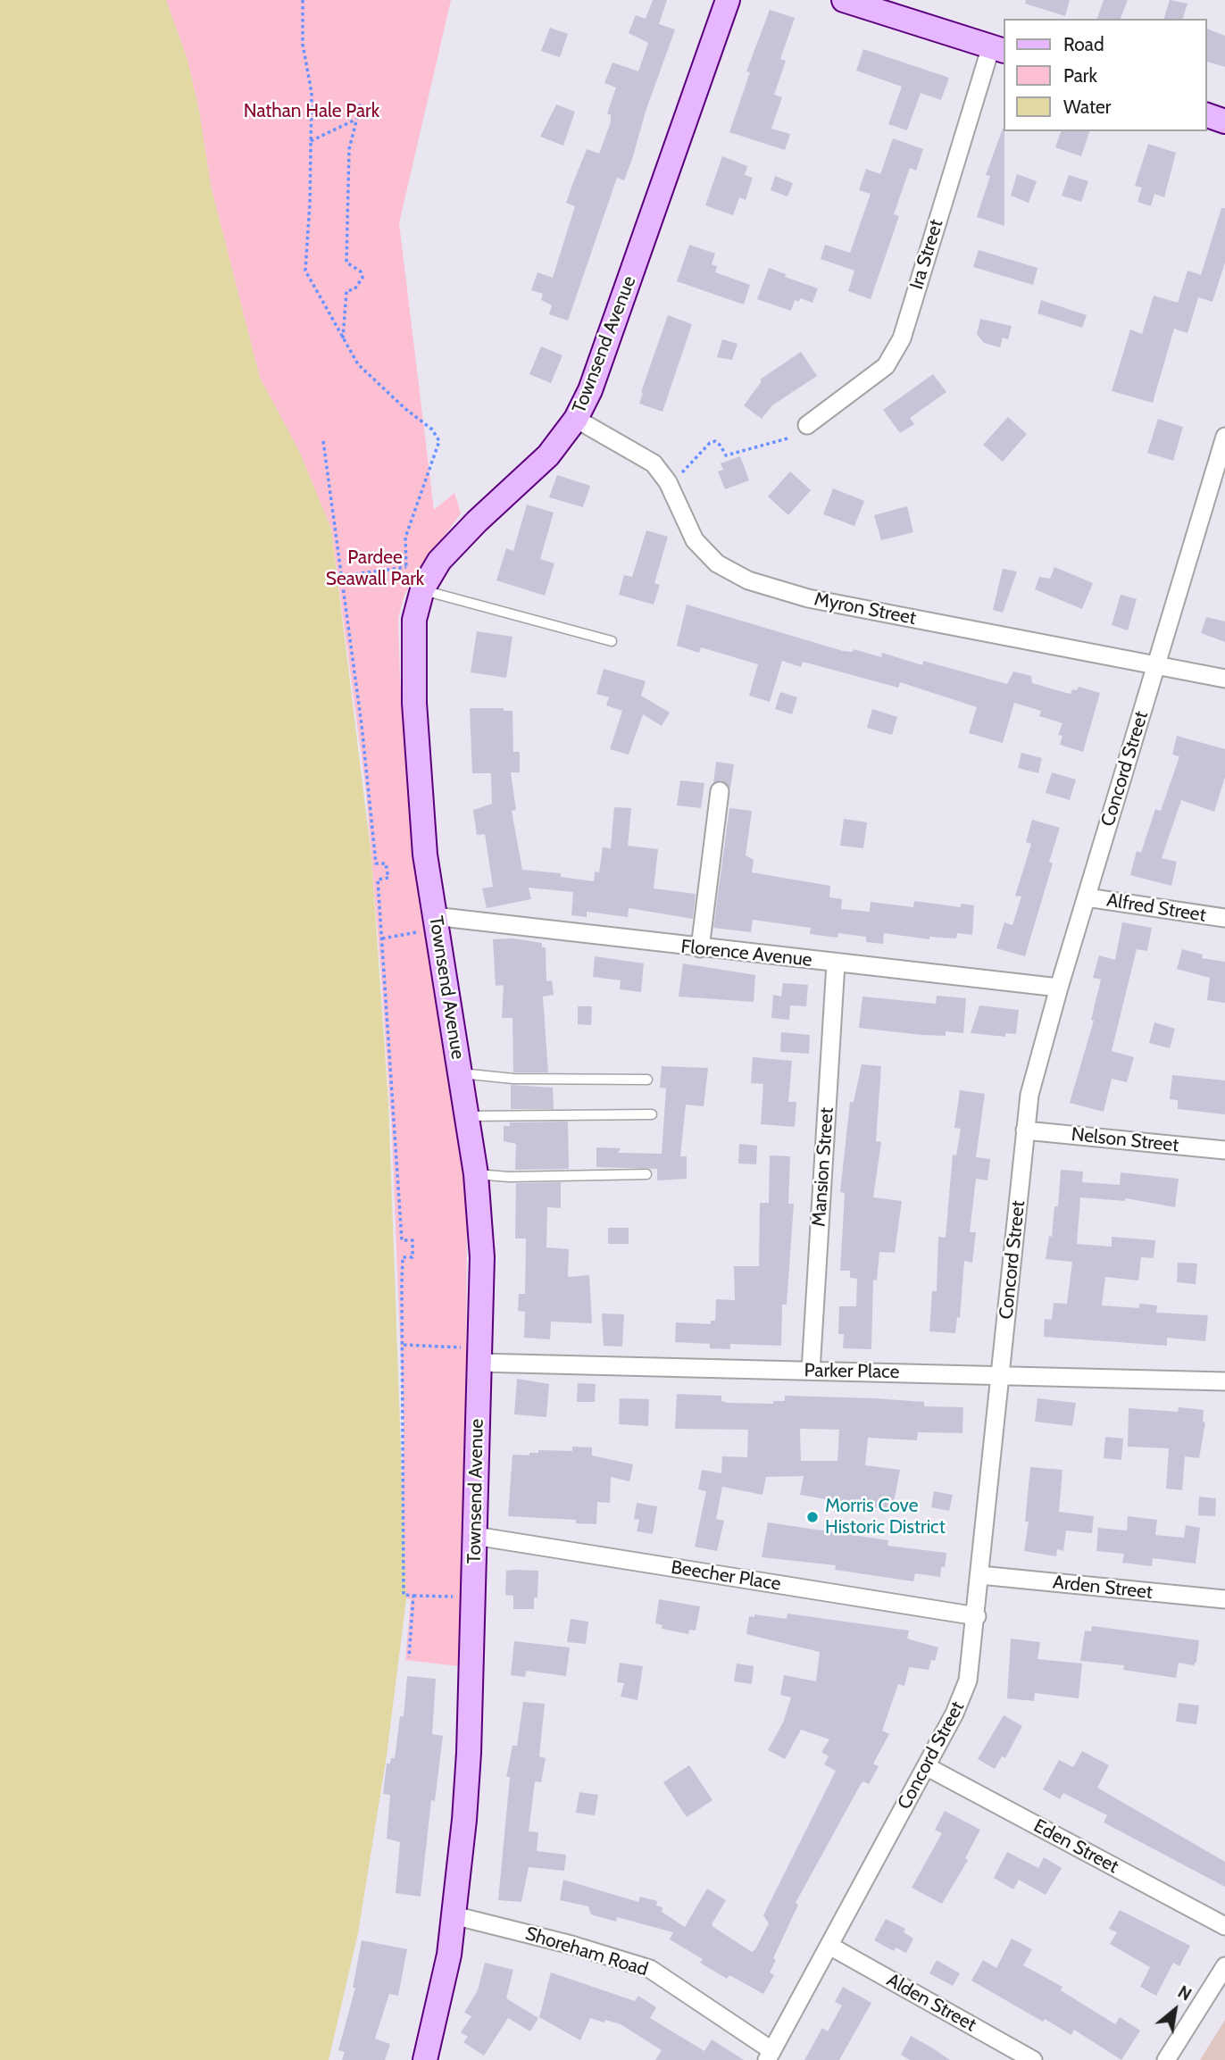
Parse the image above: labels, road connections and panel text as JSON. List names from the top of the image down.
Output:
{
  "streets": {
    "main road": ["Townsend Avenue"],
    "street": [
      "Ira Street",
      "Myron Street",
      "Concord Street",
      "Alfred Street",
      "Florence Avenue",
      "Nelson Street",
      "Mansion Street",
      "Parker Place",
      "Beecher Place",
      "Arden Street",
      "Eden Street",
      "Shoreham Road",
      "Alden Street"
    ]
  },
  "crossings": [
    ["Townsend Avenue", "Myron Street"],
    ["Townsend Avenue", "Florence Avenue"],
    ["Townsend Avenue", "Parker Place"],
    ["Townsend Avenue", "Beecher Place"],
    ["Townsend Avenue", "Shoreham Road"],
    ["Myron Street", "Concord Street"],
    ["Concord Street", "Alfred Street"],
    ["Concord Street", "Florence Avenue"],
    ["Concord Street", "Nelson Street"],
    ["Concord Street", "Parker Place"],
    ["Concord Street", "Beecher Place"],
    ["Concord Street", "Arden Street"],
    ["Concord Street", "Eden Street"],
    ["Concord Street", "Shoreham Road"],
    ["Concord Street", "Alden Street"],
    ["Florence Avenue", "Mansion Street"],
    ["Mansion Street", "Parker Place"]
  ],
  "parks": ["Nathan Hale Park", "Pardee Seawall Park"],
  "places": ["Morris Cove Historic District"],
  "legend": ["Road", "Park", "Water"],
  "north": "top right"
}
